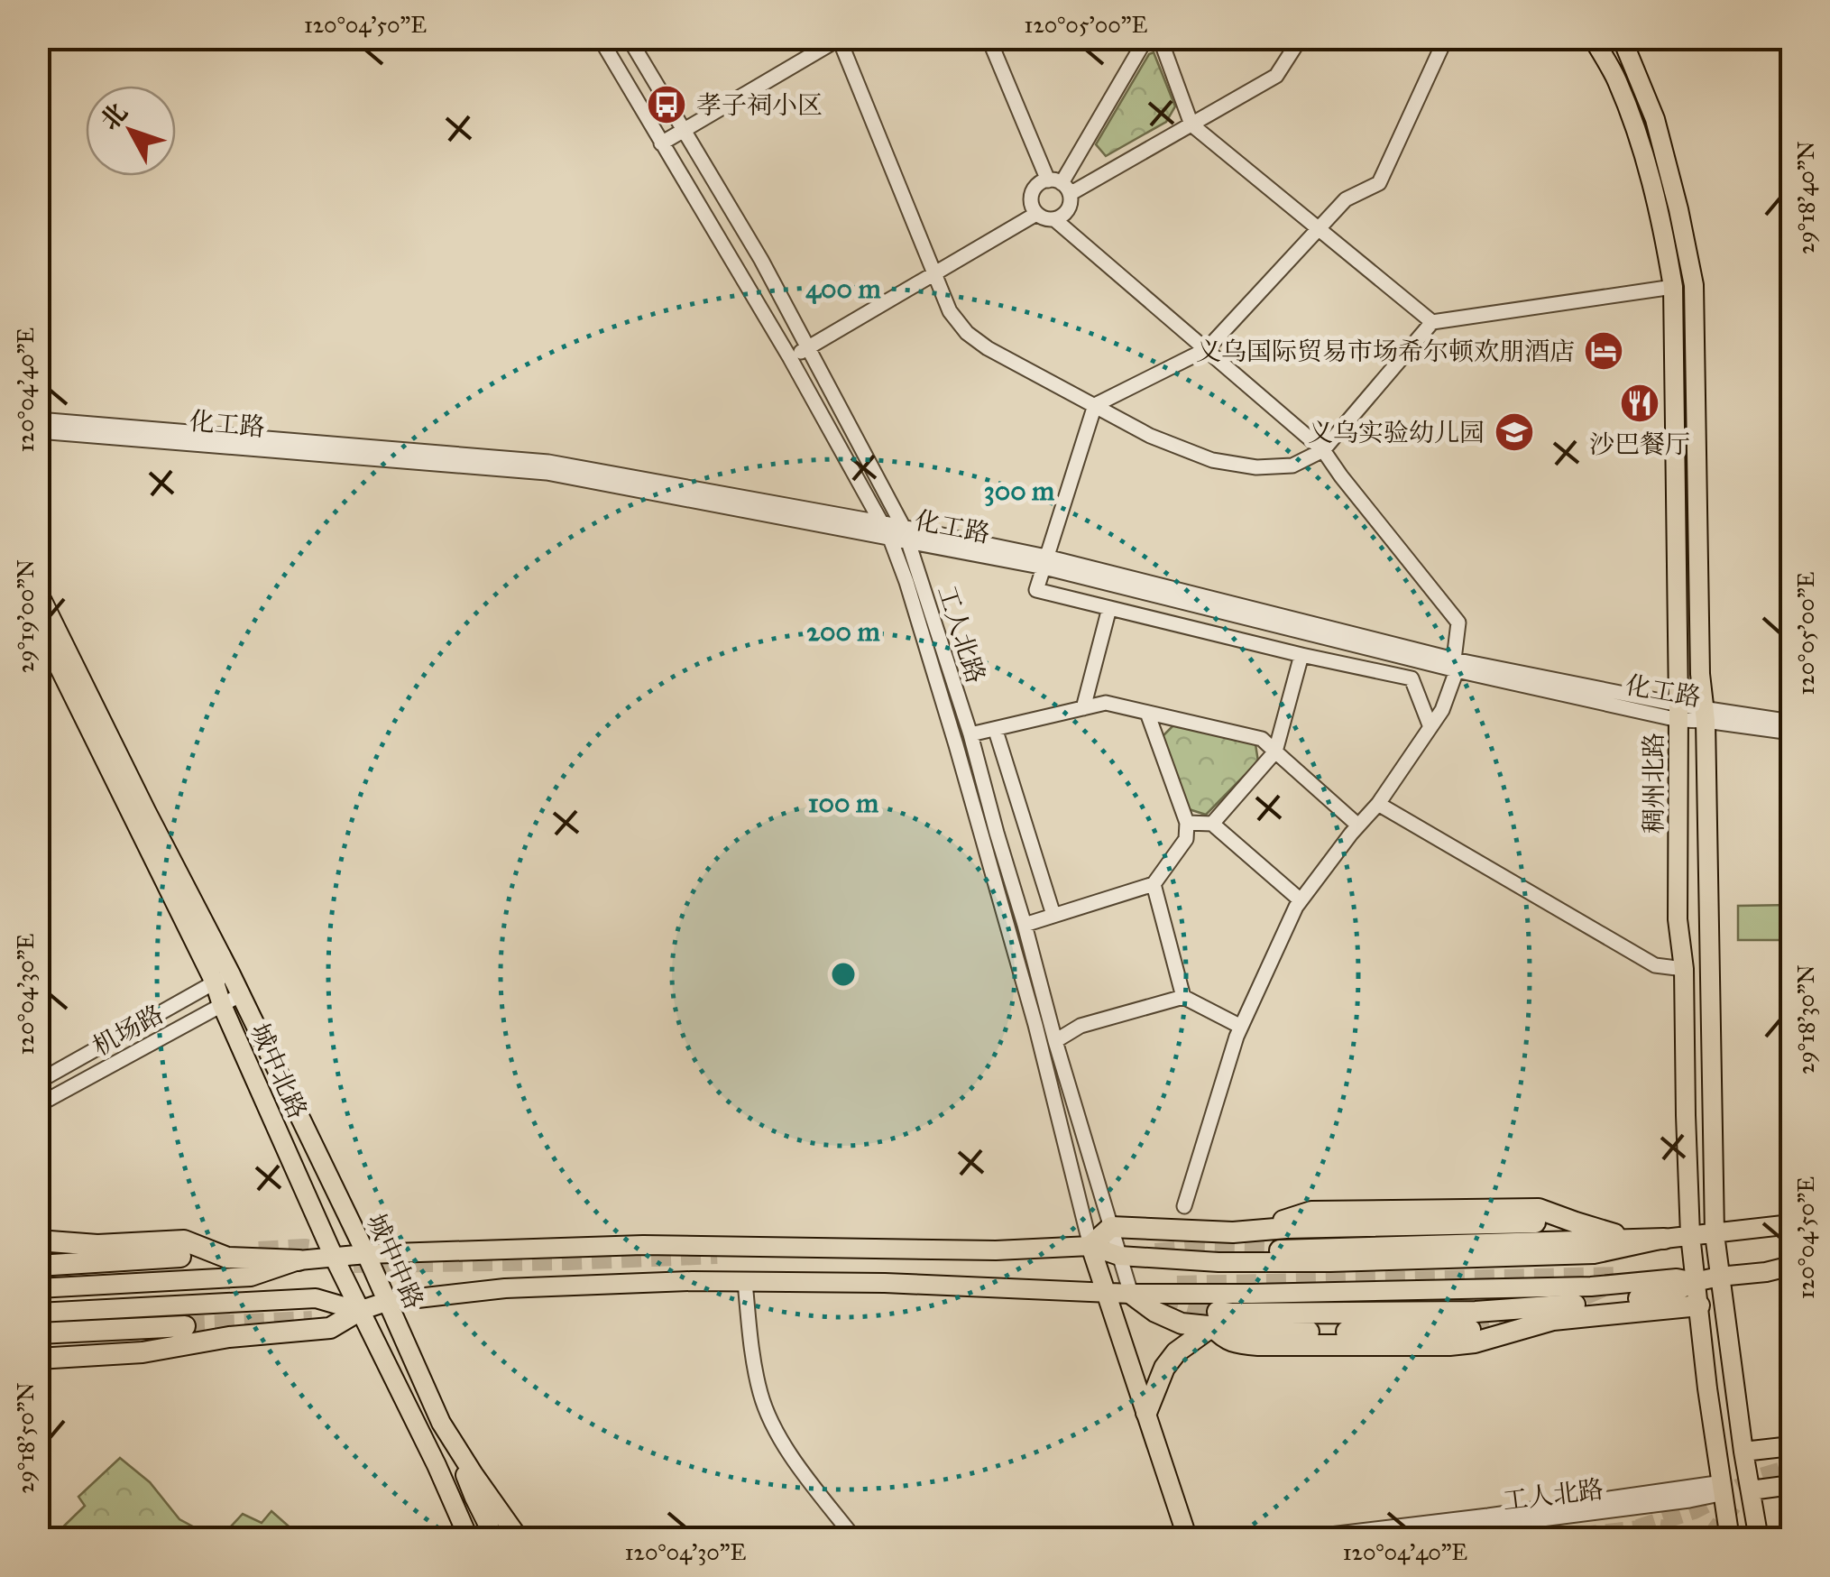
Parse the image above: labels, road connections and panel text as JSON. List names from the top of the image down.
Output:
{
  "streets": {
    "main road": ["稠州北路", "城中北路", "城中中路"],
    "street": ["化工路", "工人北路", "机场路"]
  },
  "crossings": [
    ["化工路", "工人北路"],
    ["化工路", "稠州北路"],
    ["工人北路", "稠州北路"],
    ["机场路", "城中北路"],
    ["机场路", "城中中路"],
    ["城中北路", "城中中路"]
  ],
  "places": {
    "bus stop": ["孝子祠小区"],
    "hotel": ["义乌国际贸易市场希尔顿欢朋酒店"],
    "restaurant": ["沙巴餐厅"],
    "school or university": ["义乌实验幼儿园"]
  },
  "north": "top left",
  "coordinates": [
    "120°04'50\"E",
    "120°05'00\"E",
    "29°18'40\"N",
    "120°04'40\"E",
    "29°19'00\"N",
    "120°04'30\"E",
    "29°18'30\"N",
    "29°18'50\"N"
  ],
  "rings": [
    "400 m",
    "300 m",
    "200 m",
    "100 m"
  ]
}
